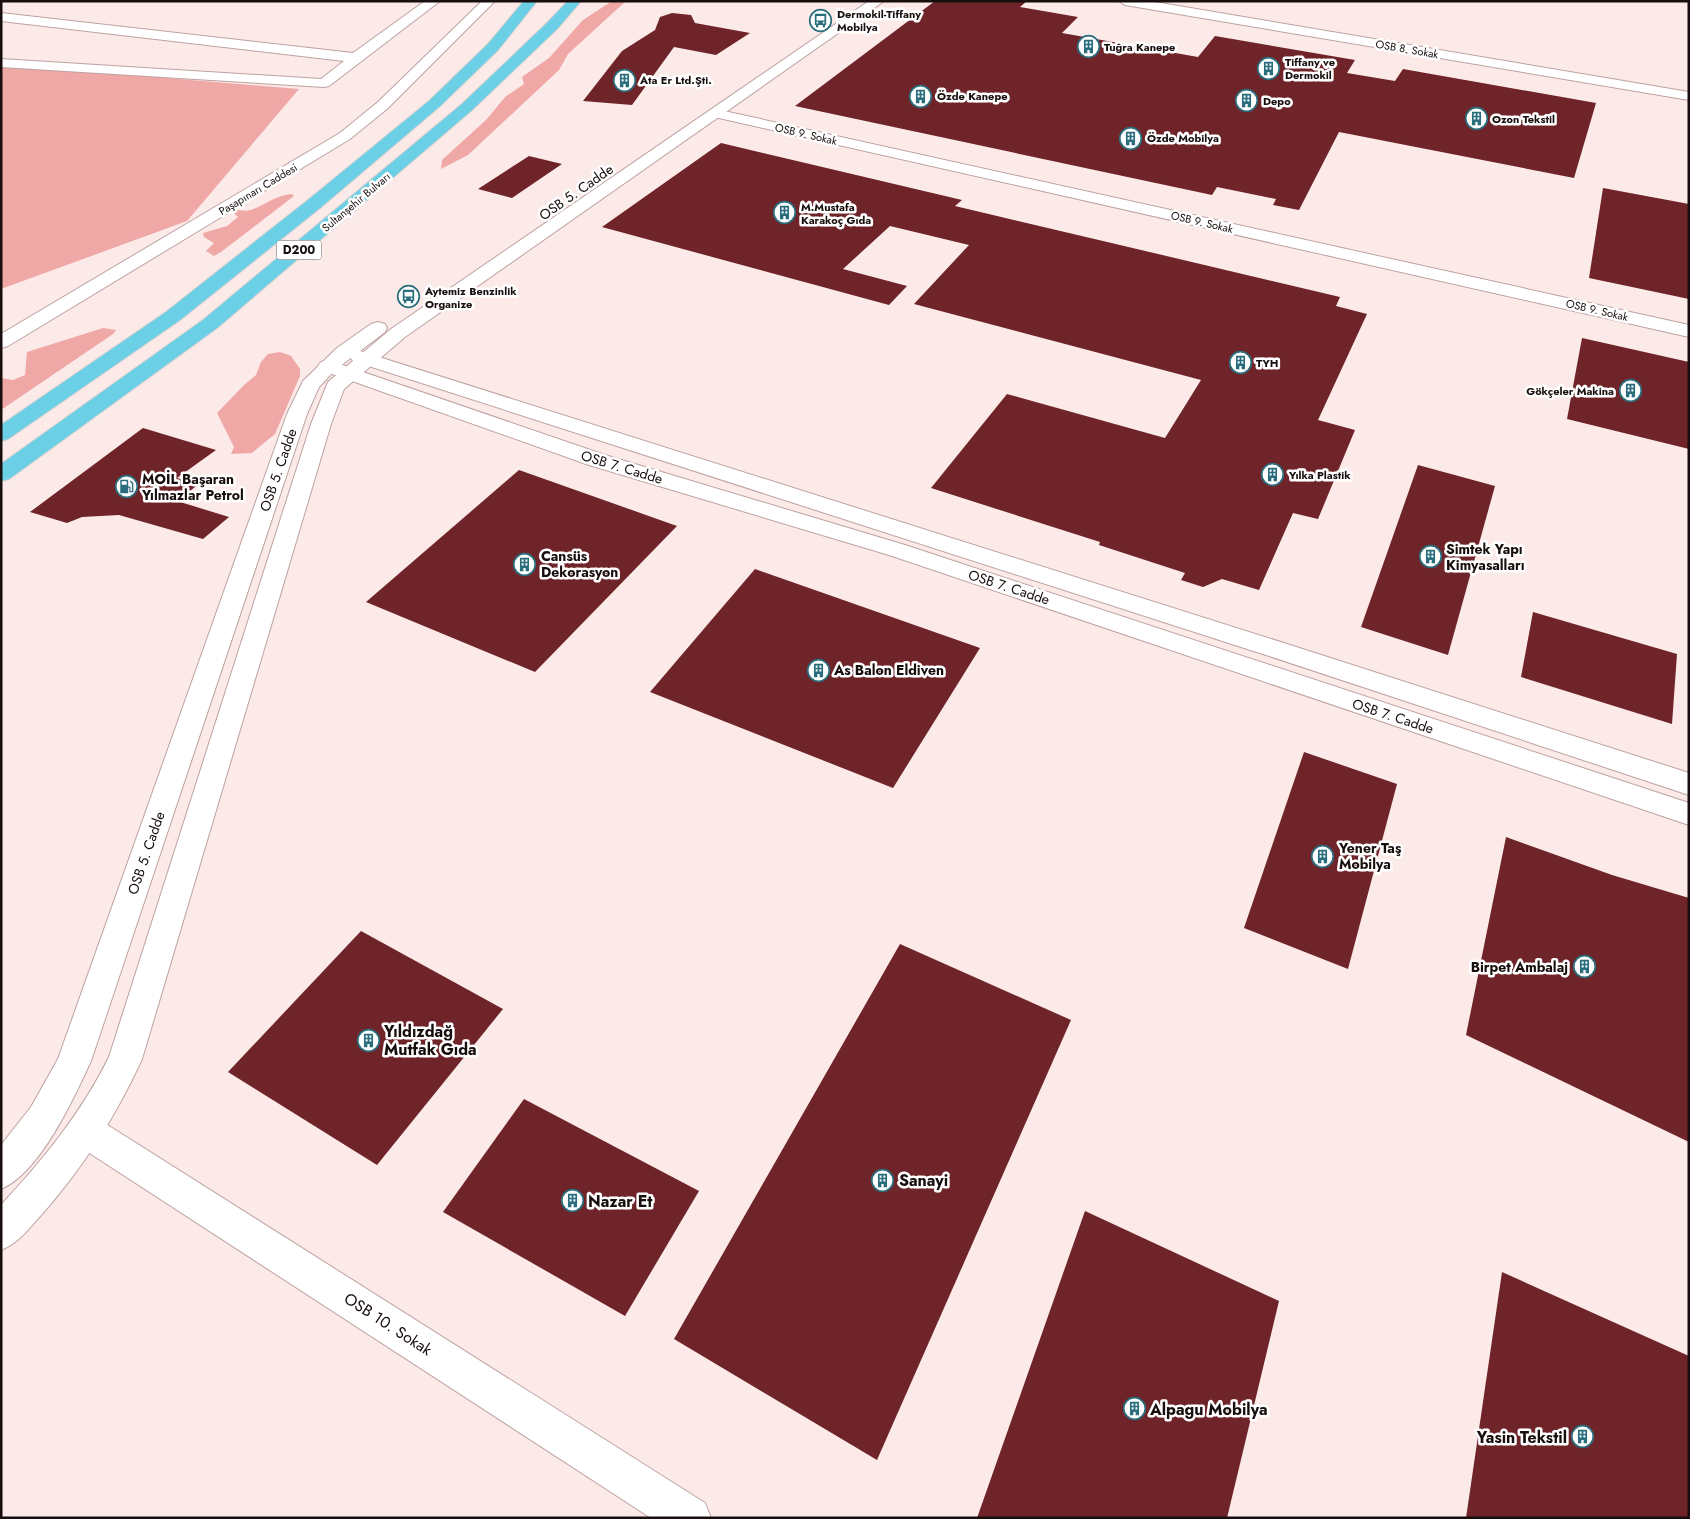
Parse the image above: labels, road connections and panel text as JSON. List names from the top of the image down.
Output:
{
  "streets": {
    "highway": ["Sultanşehir Bulvarı", "D200"],
    "street": [
      "OSB 8. Sokak",
      "OSB 9. Sokak",
      "Paşapınarı Caddesi",
      "OSB 5. Cadde",
      "OSB 7. Cadde",
      "OSB 10. Sokak"
    ]
  },
  "crossings": [
    ["OSB 5. Cadde", "OSB 7. Cadde"]
  ],
  "places": {
    "bus stop": ["Dermokil-Tiffany Mobilya", "Aytemiz Benzinlik Organize"],
    "building": [
      "Tuğra Kanepe",
      "Tiffany ve Dermokil",
      "Ata Er Ltd.Şti.",
      "Özde Kanepe",
      "Depo",
      "Ozon Tekstil",
      "Özde Mobilya",
      "M.Mustafa Karakoç Gıda",
      "TYH",
      "Gökçeler Makina",
      "Yılka Plastik",
      "Simtek Yapı Kimyasalları",
      "Cansüs Dekorasyon",
      "As Balon Eldiven",
      "Yener Taş Mobilya",
      "Birpet Ambalaj",
      "Yıldızdağ Mutfak Gıda",
      "Sanayi",
      "Nazar Et",
      "Alpagu Mobilya",
      "Yasin Tekstil"
    ],
    "fuel station": ["MOİL Başaran Yılmazlar Petrol"]
  }
}
